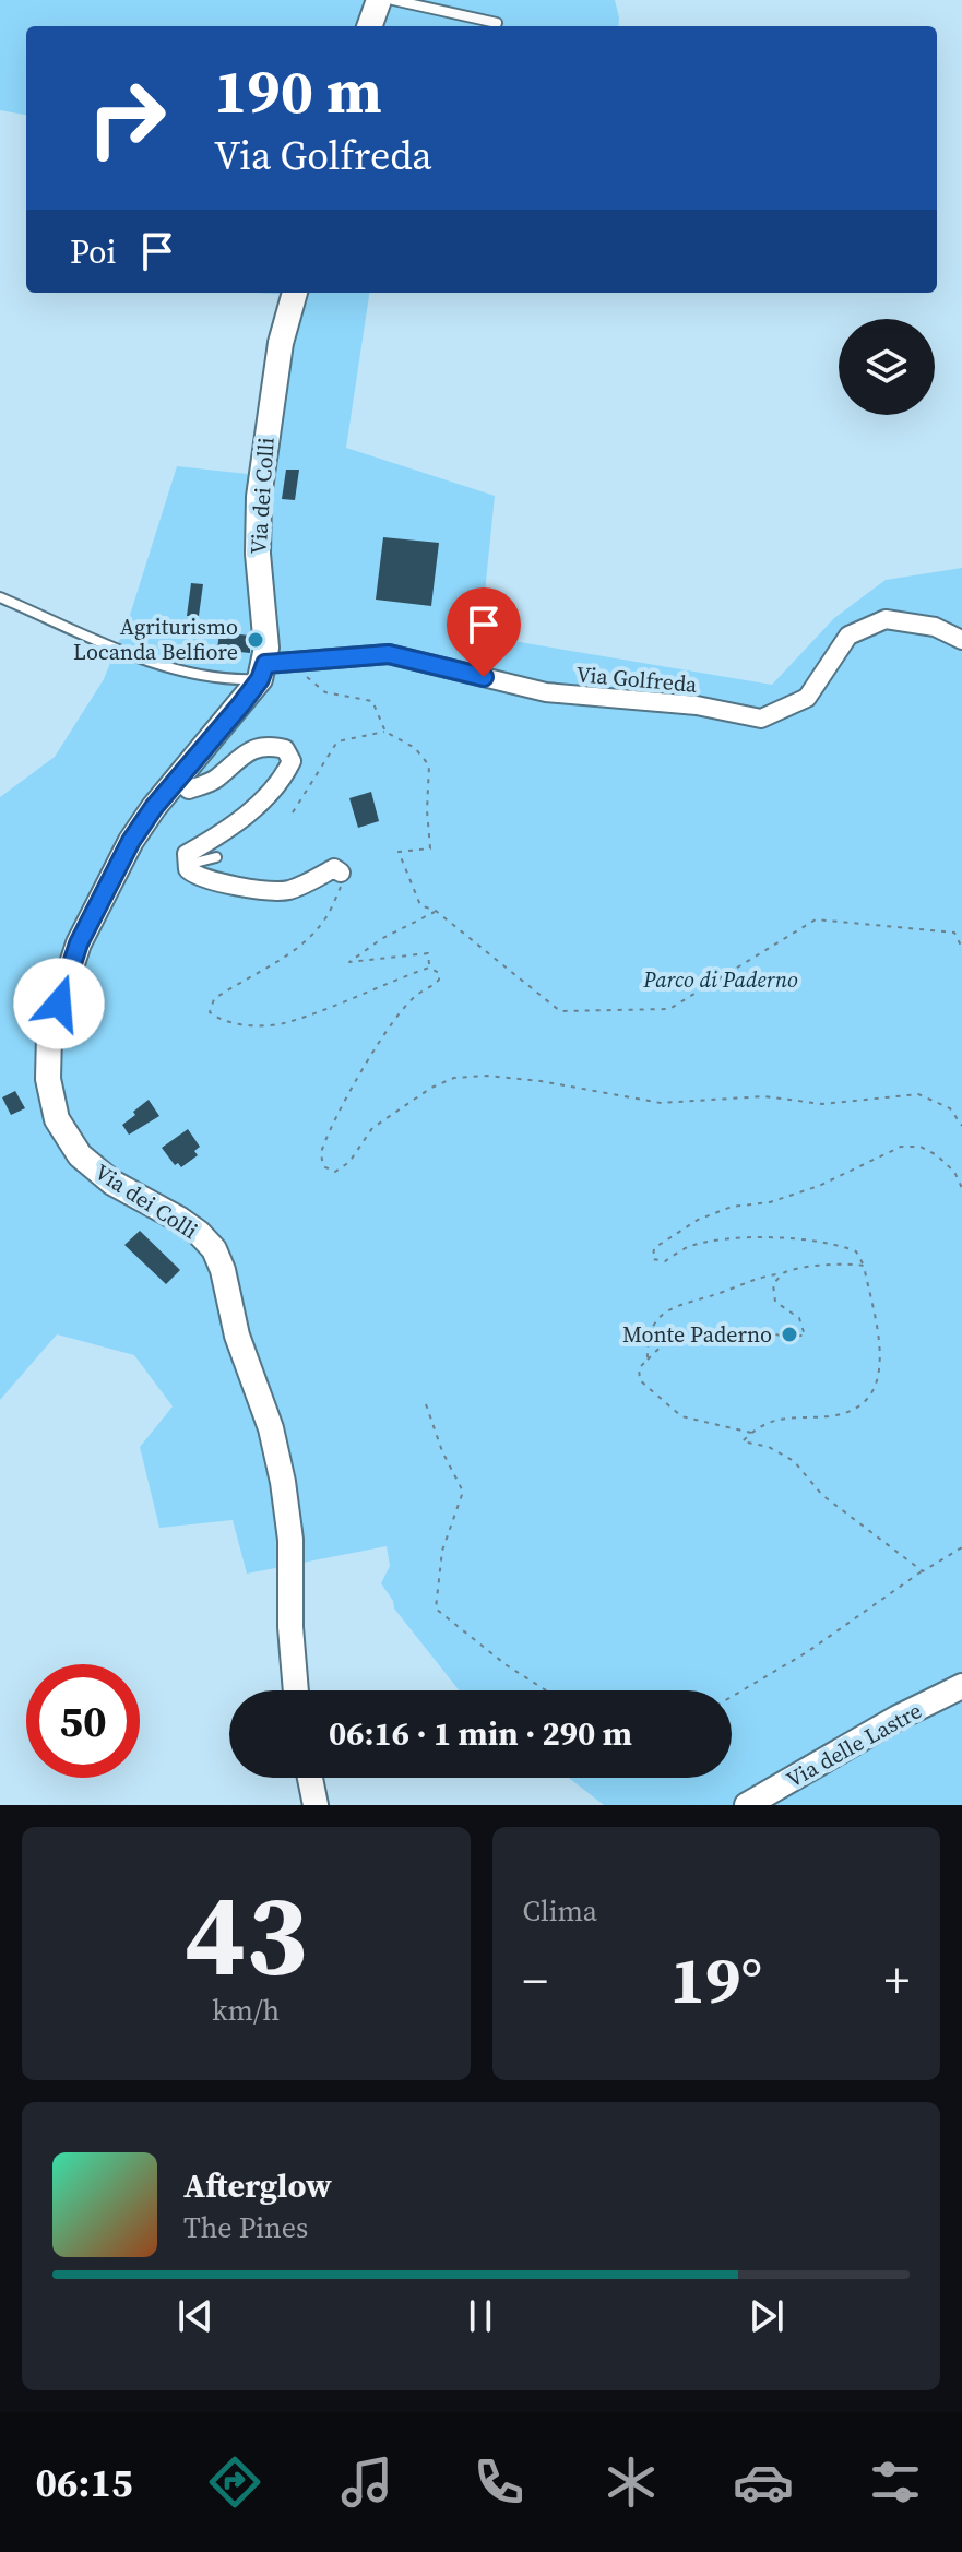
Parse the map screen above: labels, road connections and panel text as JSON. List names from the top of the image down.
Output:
{
  "streets": {
    "main road": ["Via dei Colli", "Via delle Lastre"],
    "street": ["Via Golfreda"]
  },
  "crossings": [
    ["Via dei Colli", "Via Golfreda"]
  ],
  "parks": ["Parco di Paderno"],
  "places": ["Agriturismo Locanda Belfiore", "Monte Paderno"],
  "page": {
    "turn": ["190 m", "Via Golfreda"],
    "then": "Poi",
    "limit": "50",
    "trip": "06:16 · 1 min · 290 m",
    "tile": [
      ["43", "km/h"],
      "Clima"
    ],
    "heat": ["−", "19°", "+"],
    "song": ["Afterglow", "The Pines"],
    "tabs": "06:15"
  }
}
